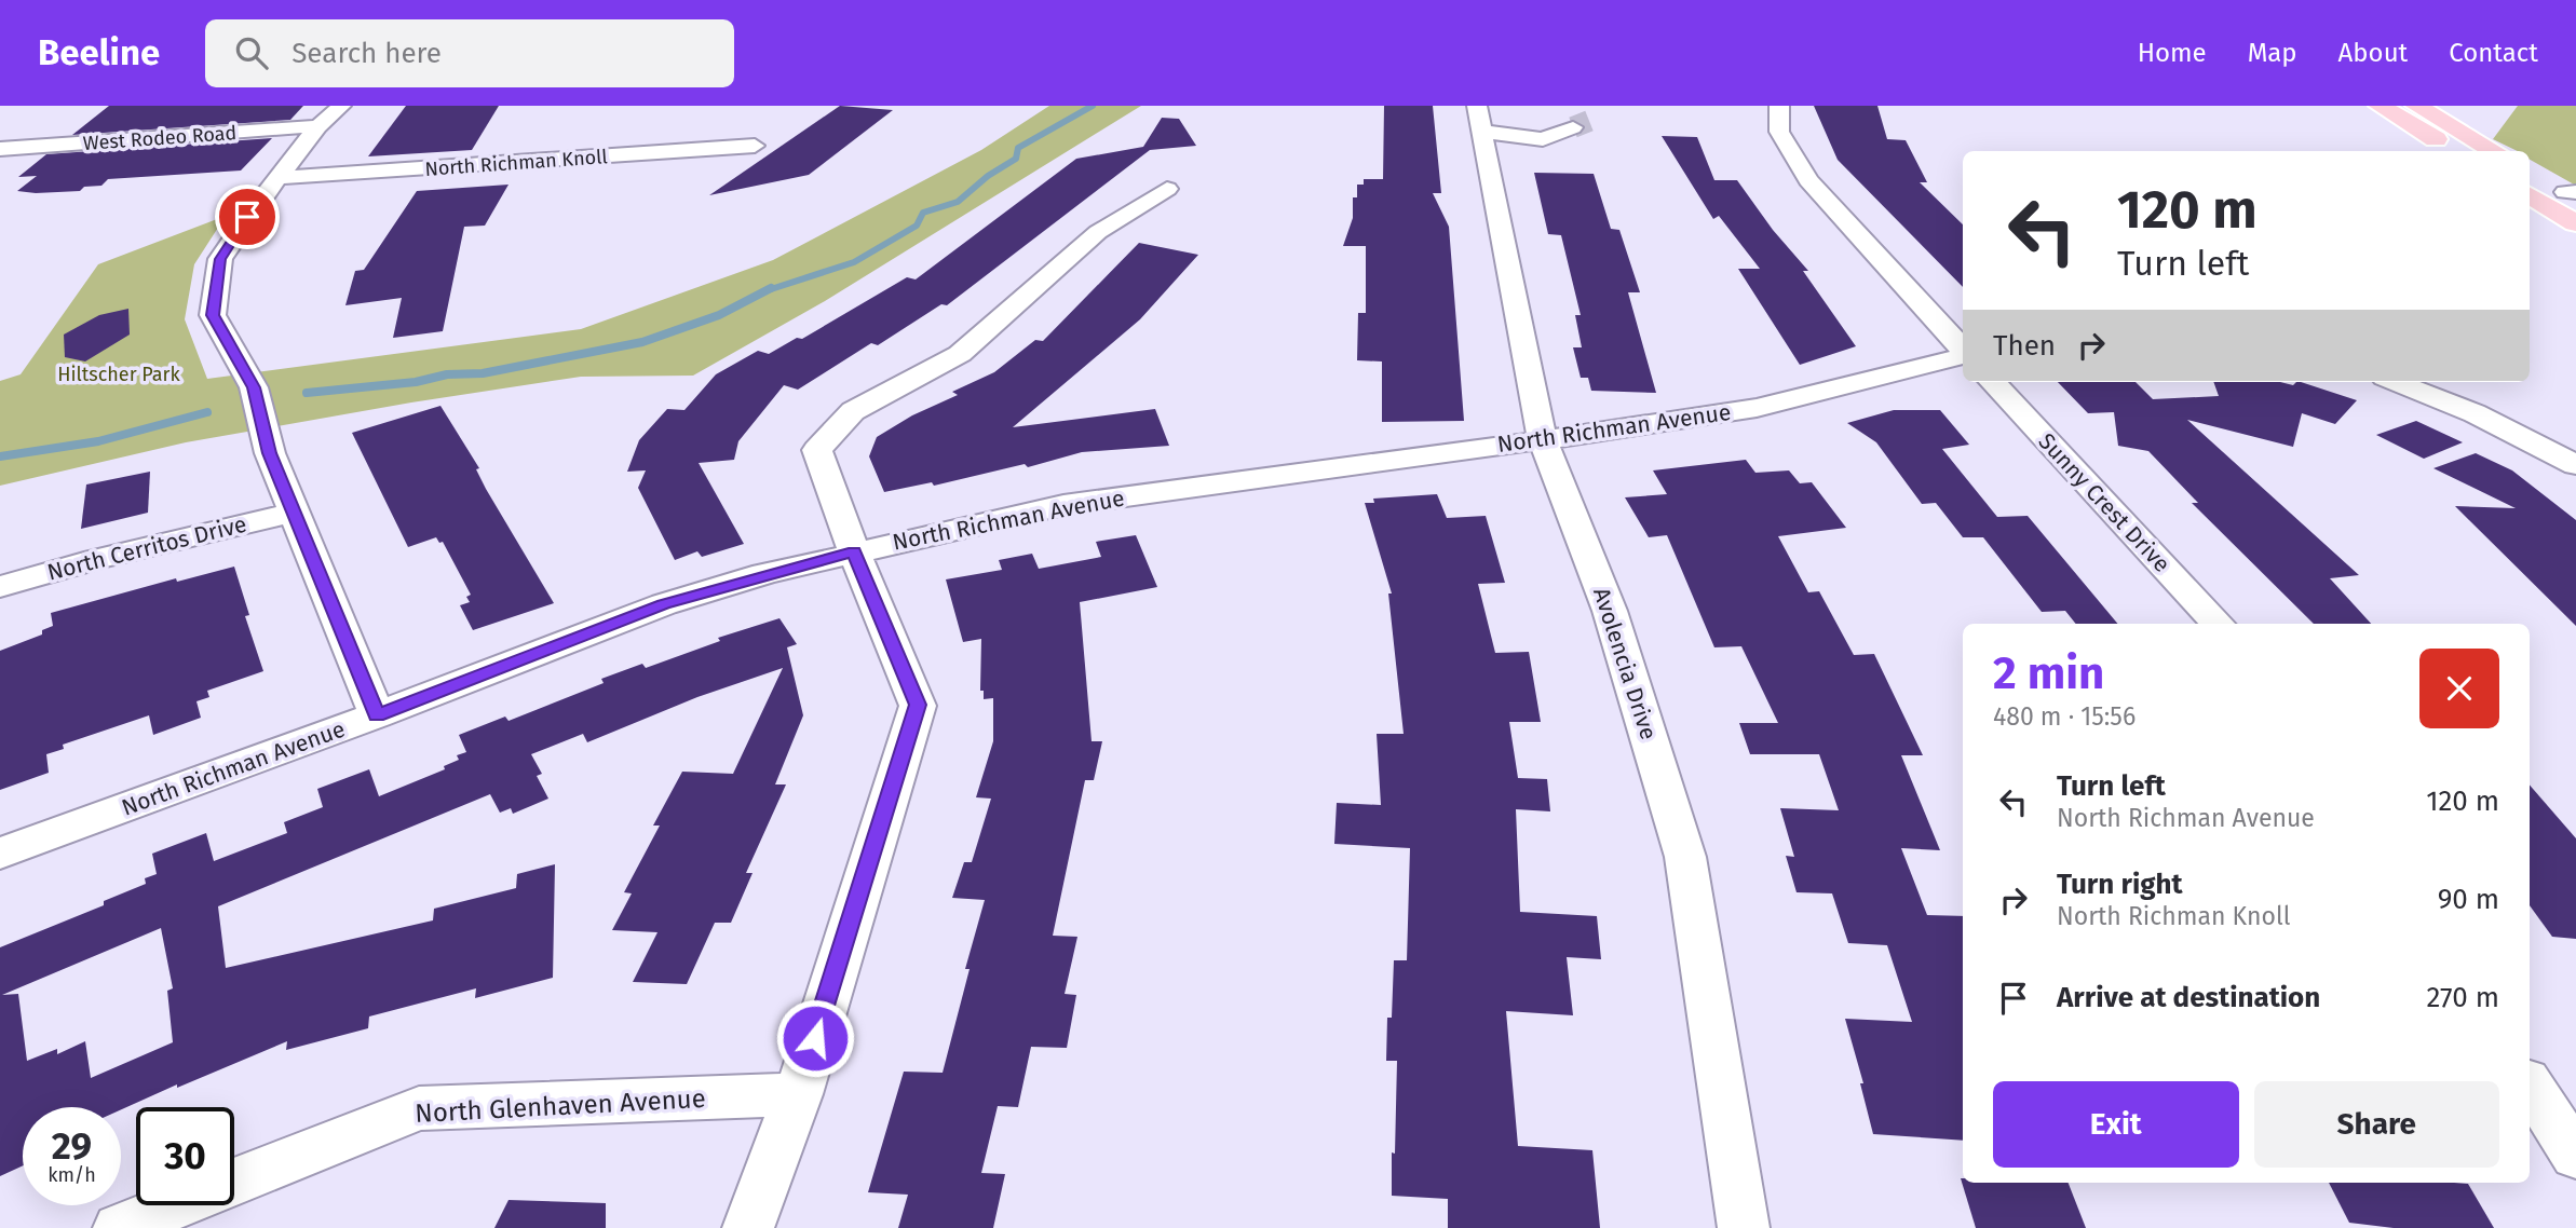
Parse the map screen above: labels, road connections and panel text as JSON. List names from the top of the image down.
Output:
{
  "streets": {
    "street": [
      "West Rodeo Road",
      "North Richman Knoll",
      "North Richman Avenue",
      "Sunny Crest Drive",
      "North Cerritos Drive",
      "Avolencia Drive",
      "North Glenhaven Avenue"
    ]
  },
  "crossings": [
    ["North Richman Avenue", "Avolencia Drive"]
  ],
  "parks": ["Hiltscher Park"],
  "page": {
    "header": "Beeline",
    "search": "Search here",
    "nav": [
      "Home",
      "Map",
      "About",
      "Contact"
    ],
    "turn": ["120 m", "Turn left"],
    "then": "Then",
    "heading": ["2 min", "480 m · 15:56"],
    "list": [
      {
        "name": "Turn left",
        "note": "North Richman Avenue",
        "value": "120 m"
      },
      {
        "name": "Turn right",
        "note": "North Richman Knoll",
        "value": "90 m"
      },
      {
        "name": "Arrive at destination",
        "value": "270 m"
      }
    ],
    "buttons": ["Exit", "Share"],
    "speed": "29 km/h",
    "limit": "30"
  }
}
